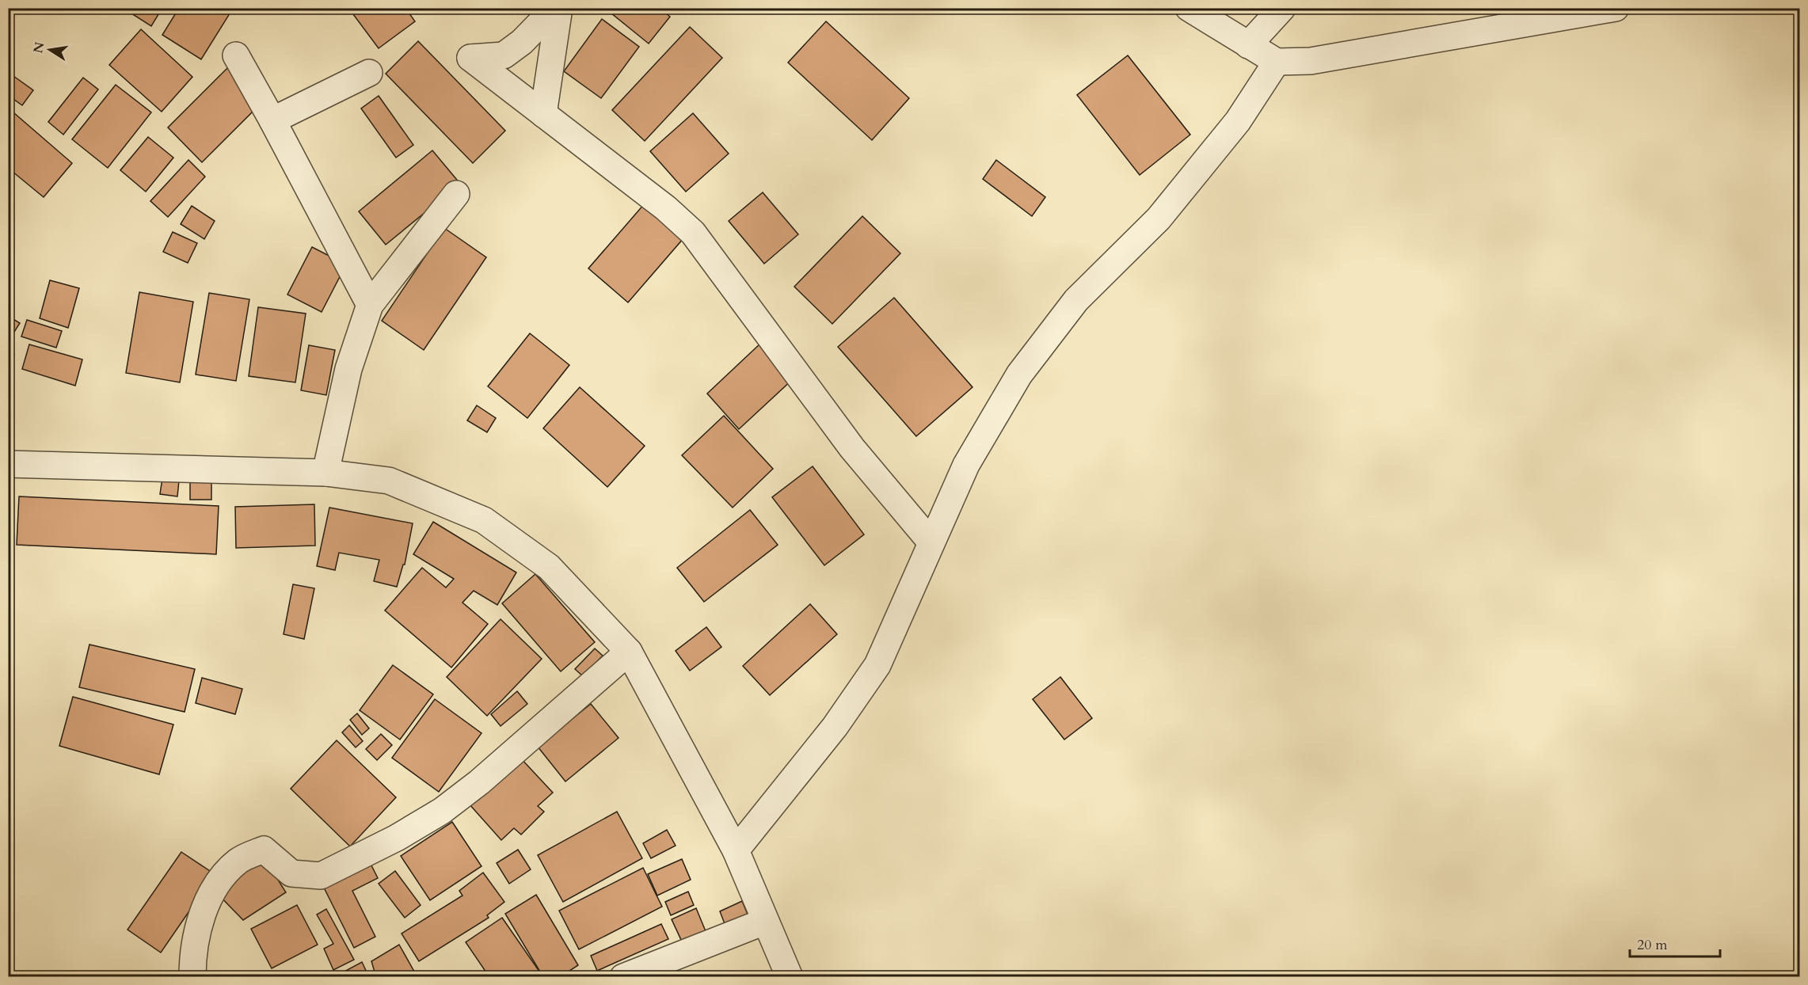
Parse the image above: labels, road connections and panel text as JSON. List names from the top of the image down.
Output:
{
  "scale_bar": "20 m",
  "north": "left"
}
